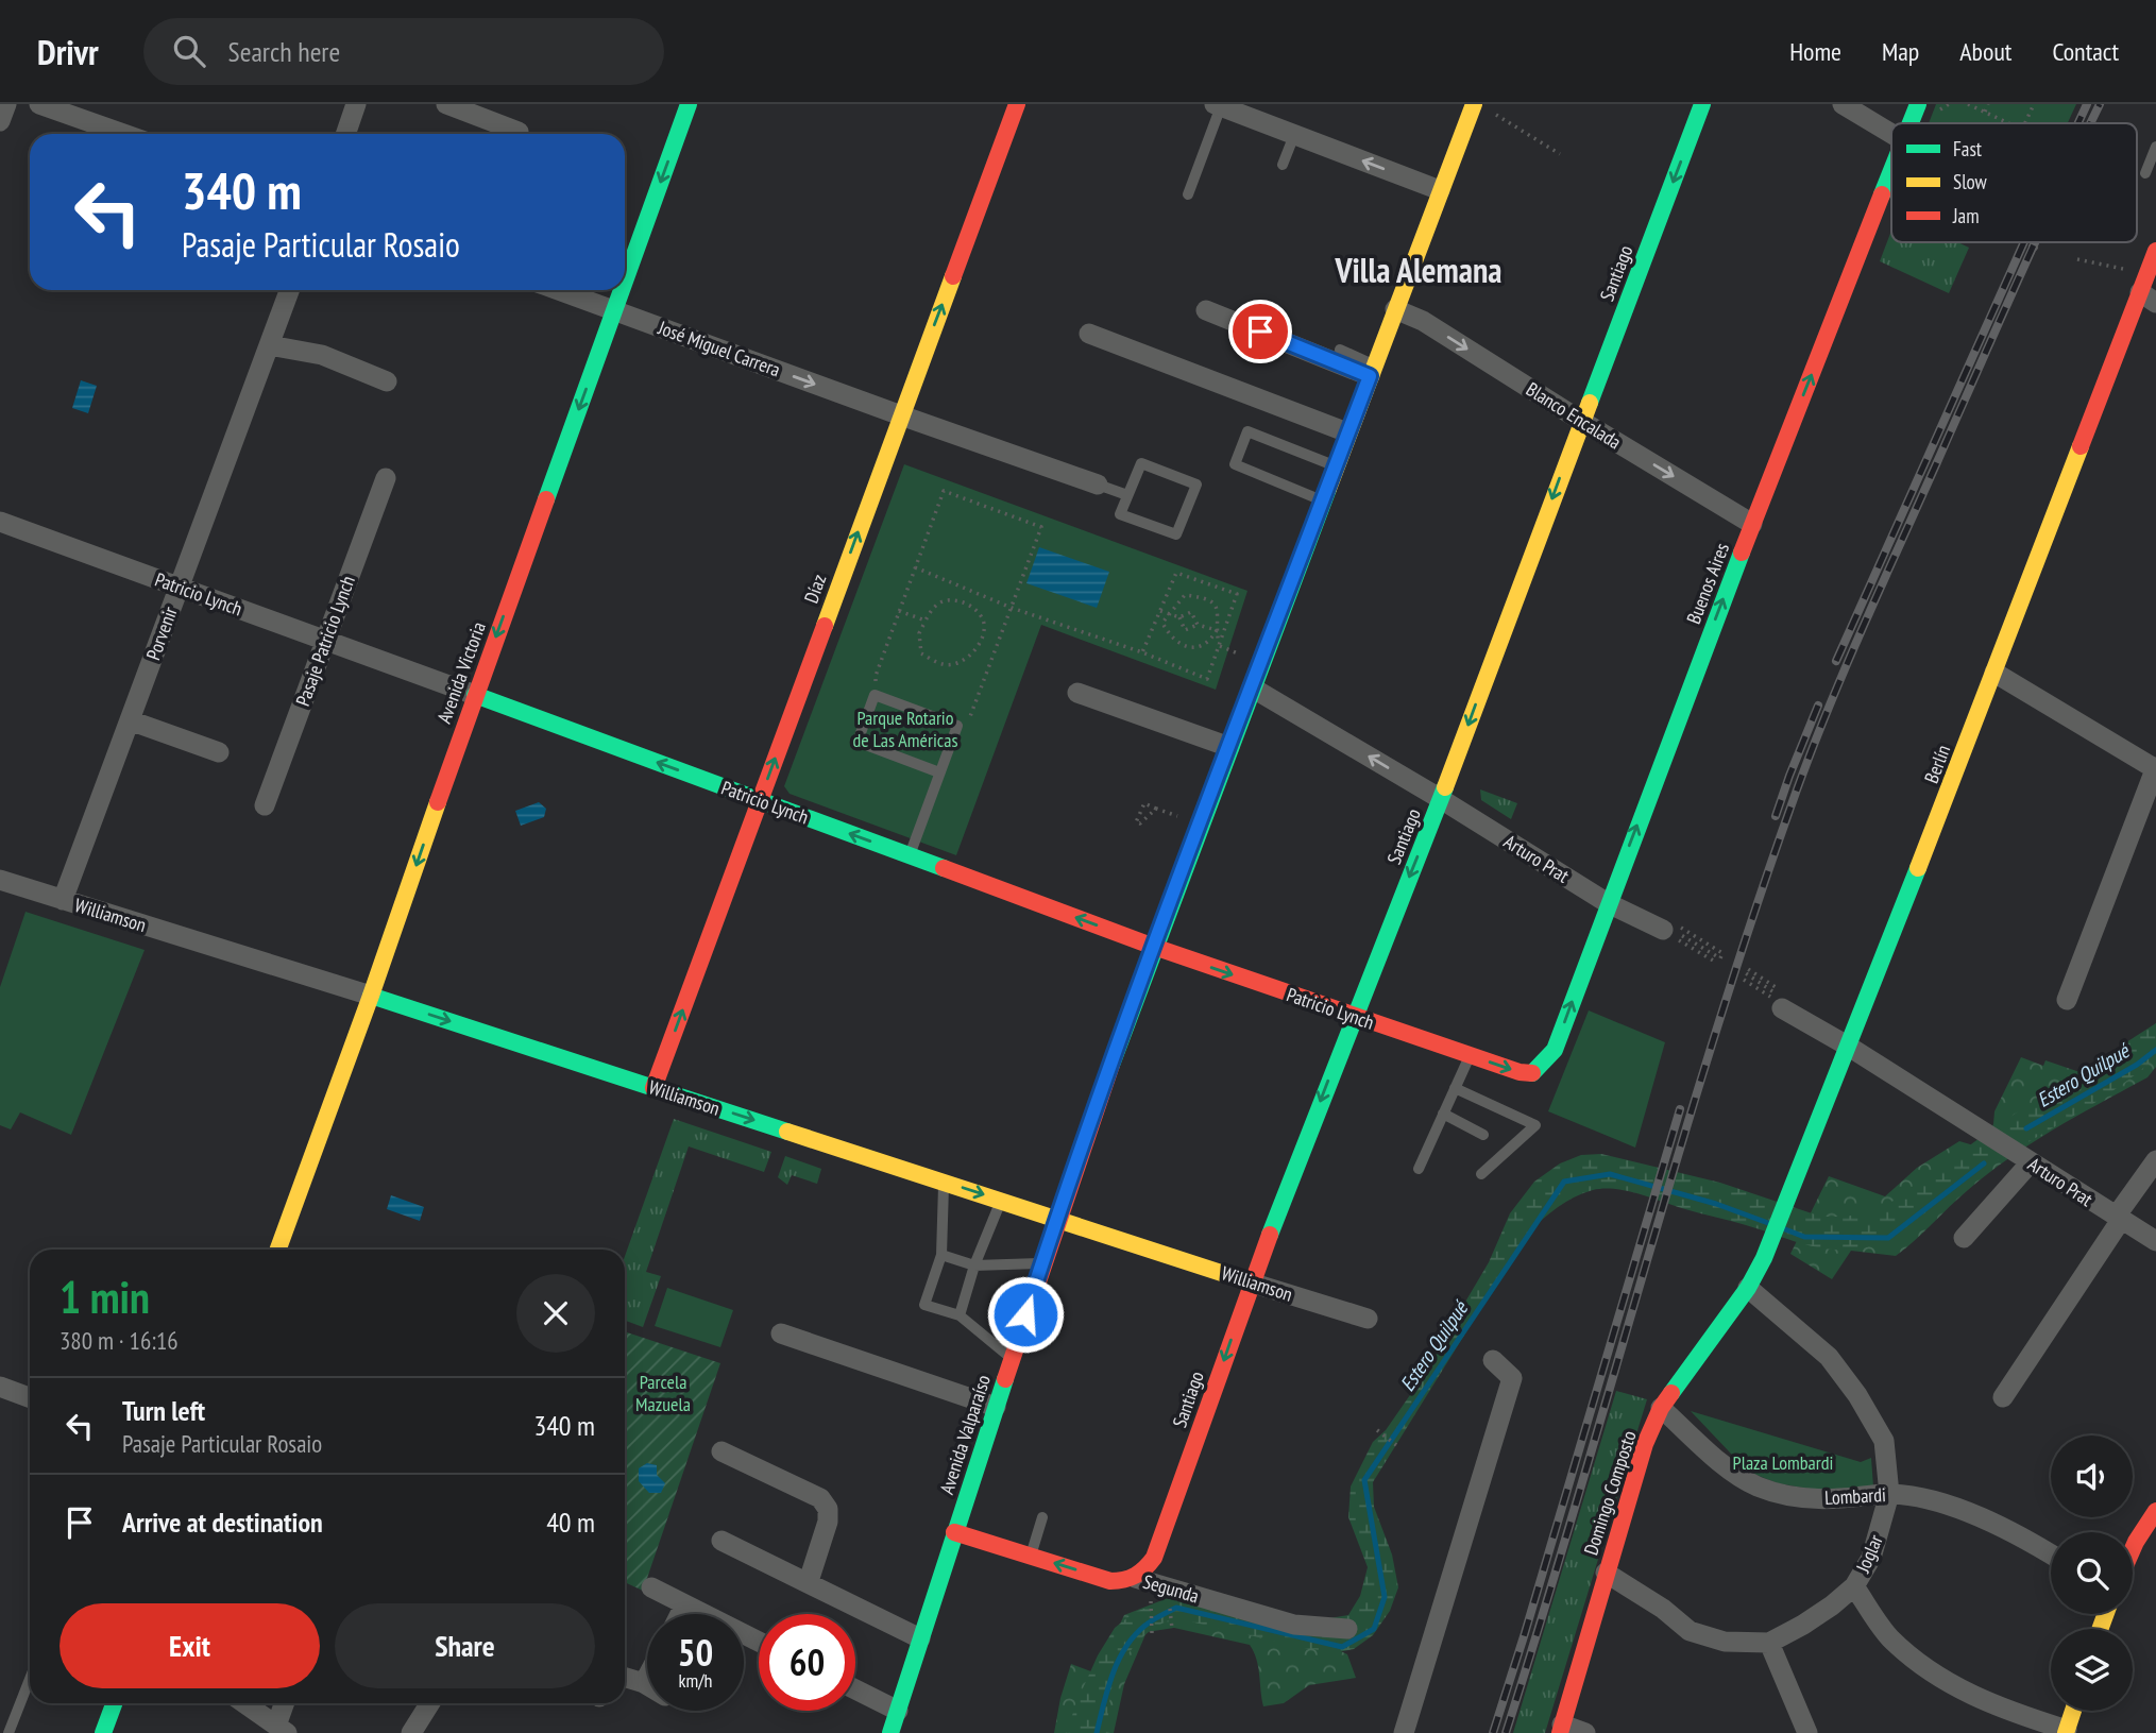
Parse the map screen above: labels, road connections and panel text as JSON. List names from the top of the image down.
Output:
{
  "streets": {
    "street": [
      "Santiago",
      "José Miguel Carrera",
      "Blanco Encalada",
      "Buenos Aires",
      "Díaz",
      "Patricio Lynch",
      "Porvenir",
      "Pasaje Patricio Lynch",
      "Avenida Victoria",
      "Berlín",
      "Arturo Prat",
      "Williamson",
      "Avenida Valparaíso",
      "Domingo Composto",
      "Lombardi",
      "Joglar",
      "Segunda"
    ]
  },
  "crossings": [
    ["Santiago", "Blanco Encalada"],
    ["Santiago", "Patricio Lynch"],
    ["Santiago", "Arturo Prat"],
    ["Santiago", "Williamson"],
    ["Santiago", "Segunda"],
    ["José Miguel Carrera", "Díaz"],
    ["José Miguel Carrera", "Avenida Victoria"],
    ["Blanco Encalada", "Buenos Aires"],
    ["Blanco Encalada", "Avenida Valparaíso"],
    ["Buenos Aires", "Patricio Lynch"],
    ["Buenos Aires", "Arturo Prat"],
    ["Díaz", "Patricio Lynch"],
    ["Díaz", "Williamson"],
    ["Patricio Lynch", "Porvenir"],
    ["Patricio Lynch", "Pasaje Patricio Lynch"],
    ["Patricio Lynch", "Avenida Victoria"],
    ["Patricio Lynch", "Avenida Valparaíso"],
    ["Porvenir", "Williamson"],
    ["Avenida Victoria", "Williamson"],
    ["Berlín", "Arturo Prat"],
    ["Berlín", "Domingo Composto"],
    ["Berlín", "Joglar"],
    ["Arturo Prat", "Avenida Valparaíso"],
    ["Williamson", "Avenida Valparaíso"],
    ["Avenida Valparaíso", "Segunda"],
    ["Domingo Composto", "Lombardi"],
    ["Domingo Composto", "Joglar"],
    ["Lombardi", "Joglar"]
  ],
  "one_way": [
    "Santiago",
    "José Miguel Carrera",
    "Blanco Encalada",
    "Buenos Aires",
    "Díaz",
    "Avenida Victoria",
    "Williamson"
  ],
  "districts": ["Villa Alemana"],
  "water": ["Estero Quilpué"],
  "parks": ["Parque Rotario de Las Américas", "Parcela Mazuela", "Plaza Lombardi"],
  "legend": ["Fast", "Slow", "Jam"],
  "page": {
    "header": "Drivr",
    "search": "Search here",
    "nav": [
      "Home",
      "Map",
      "About",
      "Contact"
    ],
    "turn": ["340 m", "Pasaje Particular Rosaio"],
    "heading": ["1 min", "380 m · 16:16"],
    "list": [
      {
        "name": "Turn left",
        "note": "Pasaje Particular Rosaio",
        "value": "340 m"
      },
      {
        "name": "Arrive at destination",
        "value": "40 m"
      }
    ],
    "buttons": ["Exit", "Share"],
    "speed": "50 km/h",
    "limit": "60"
  }
}
